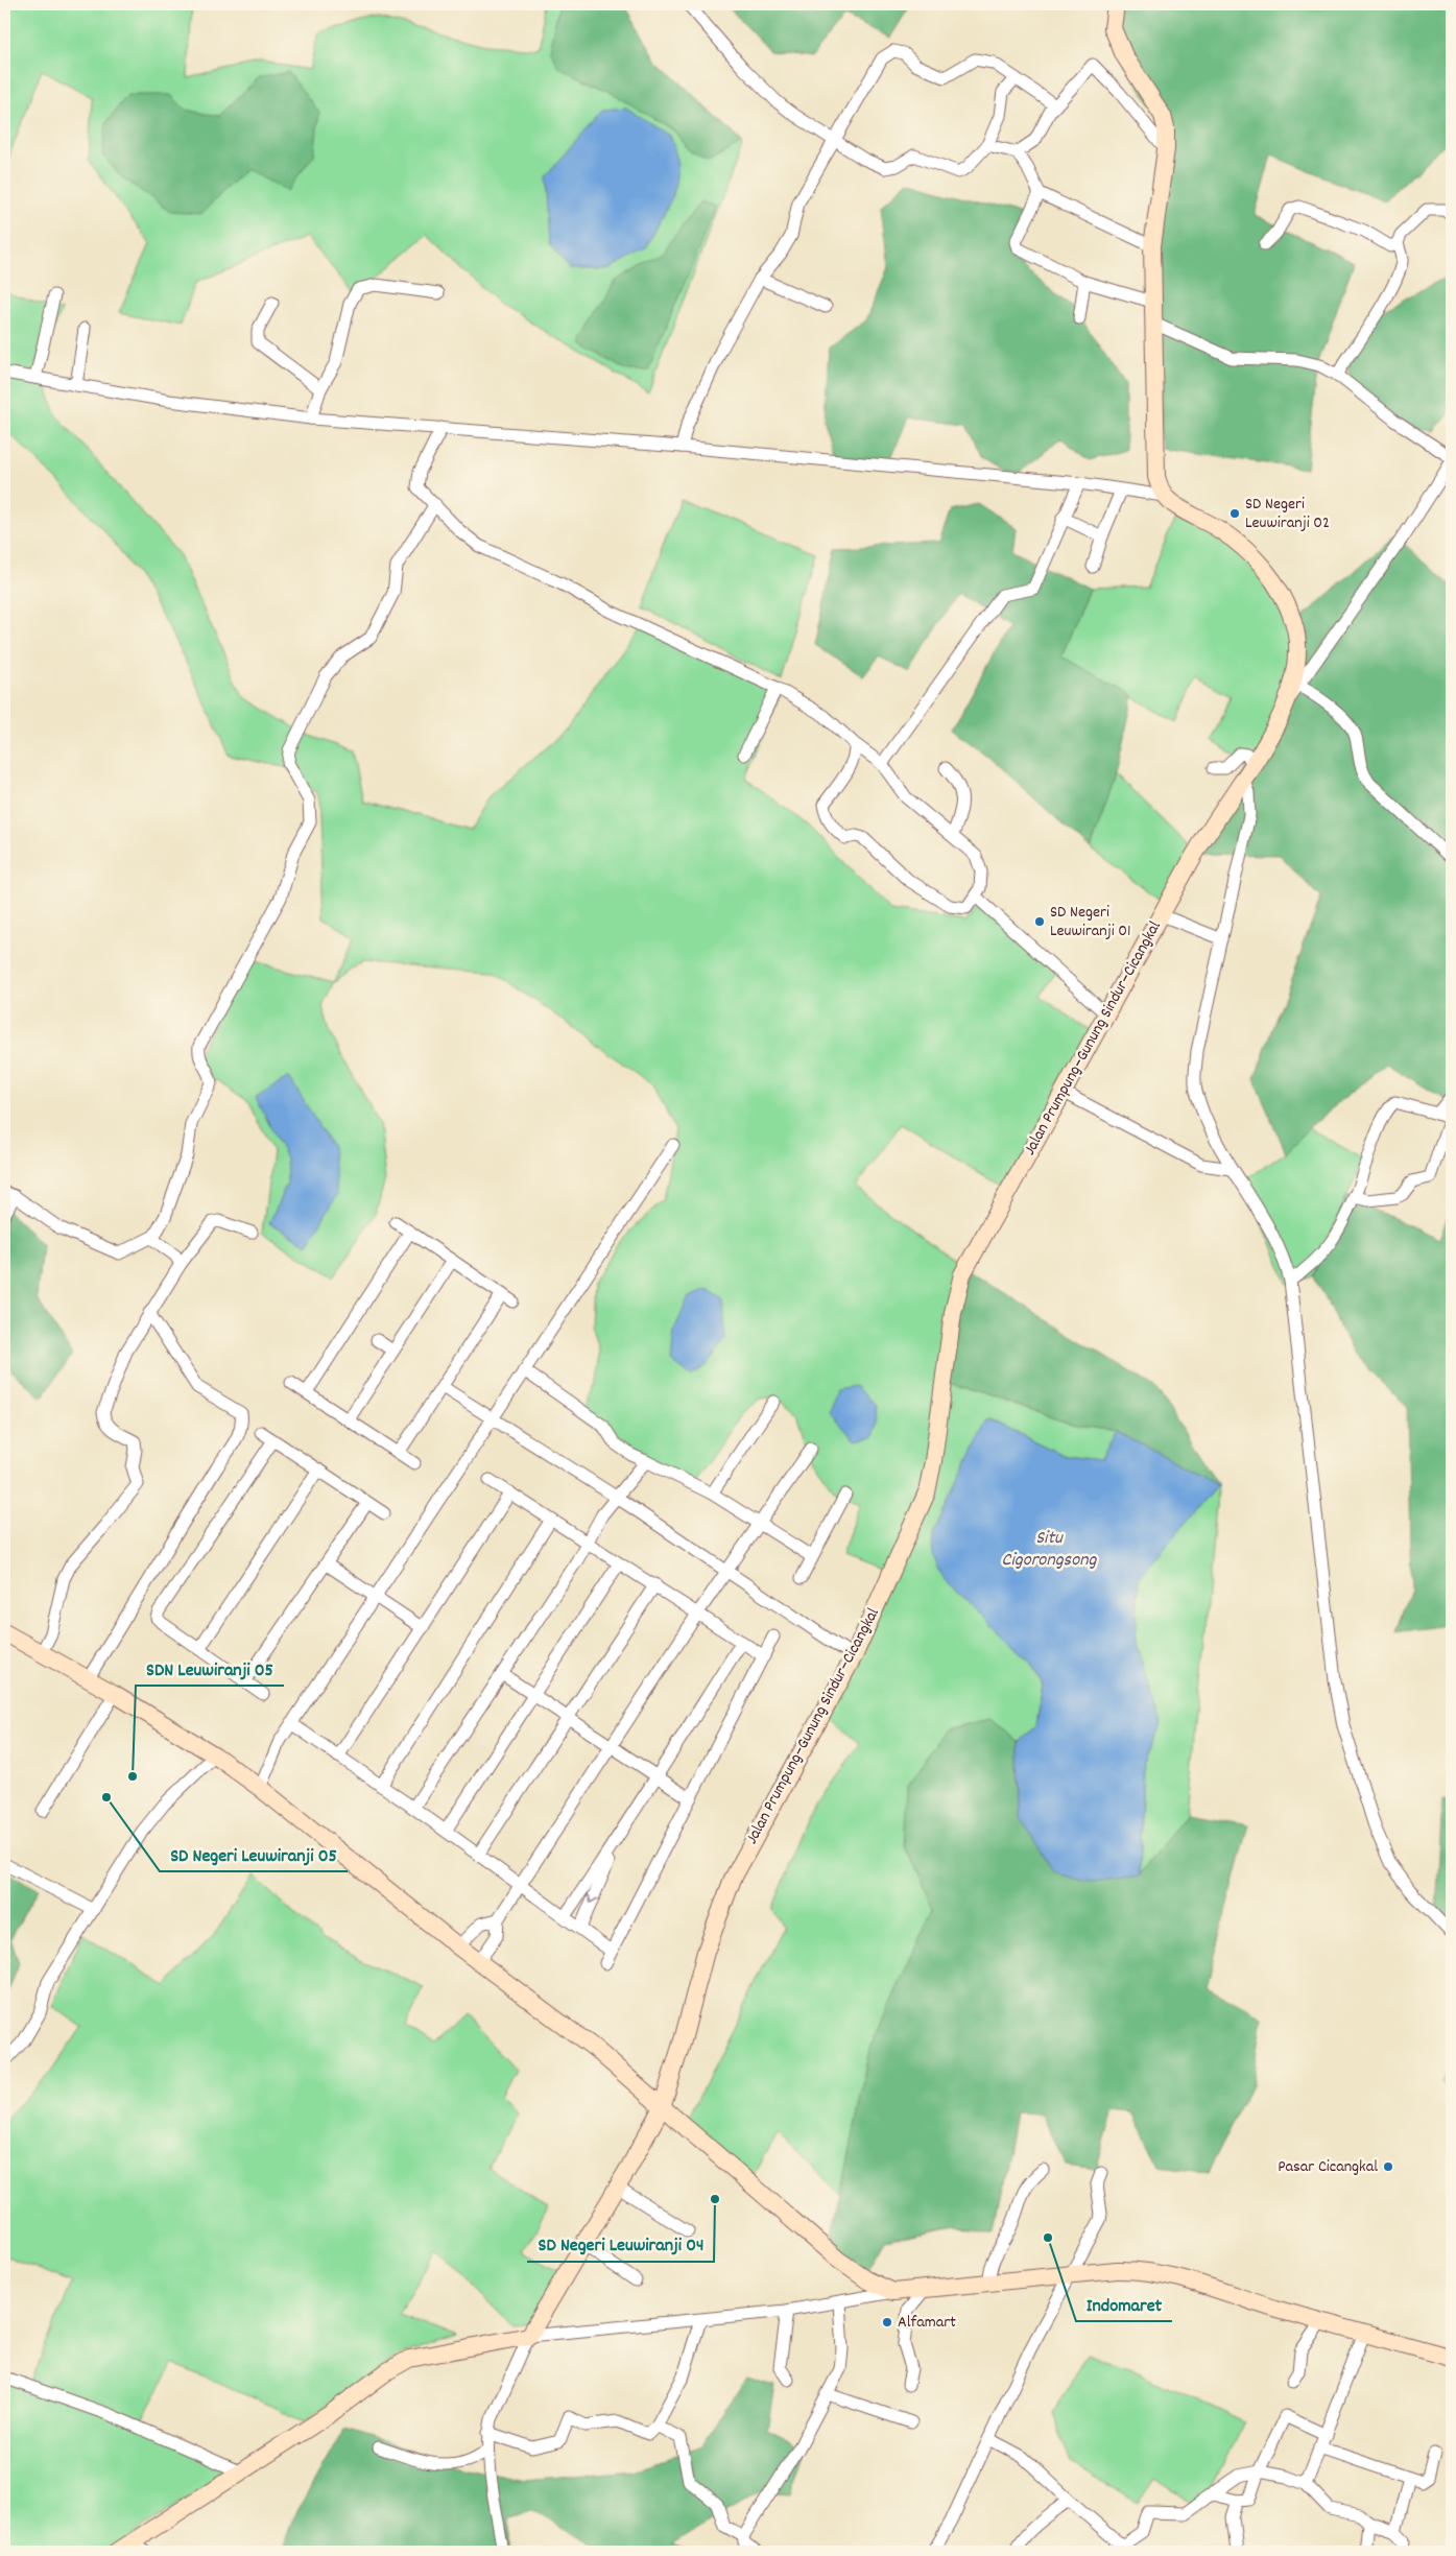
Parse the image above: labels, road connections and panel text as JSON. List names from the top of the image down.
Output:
{
  "streets": {
    "main road": ["Jalan Prumpung–Gunung Sindur–Cicangkal"]
  },
  "water": ["Situ Cigorongsong"],
  "places": [
    "SD Negeri Leuwiranji 02",
    "SD Negeri Leuwiranji 01",
    "SDN Leuwiranji 05",
    "SD Negeri Leuwiranji 05",
    "Pasar Cicangkal",
    "SD Negeri Leuwiranji 04",
    "Indomaret",
    "Alfamart"
  ]
}
